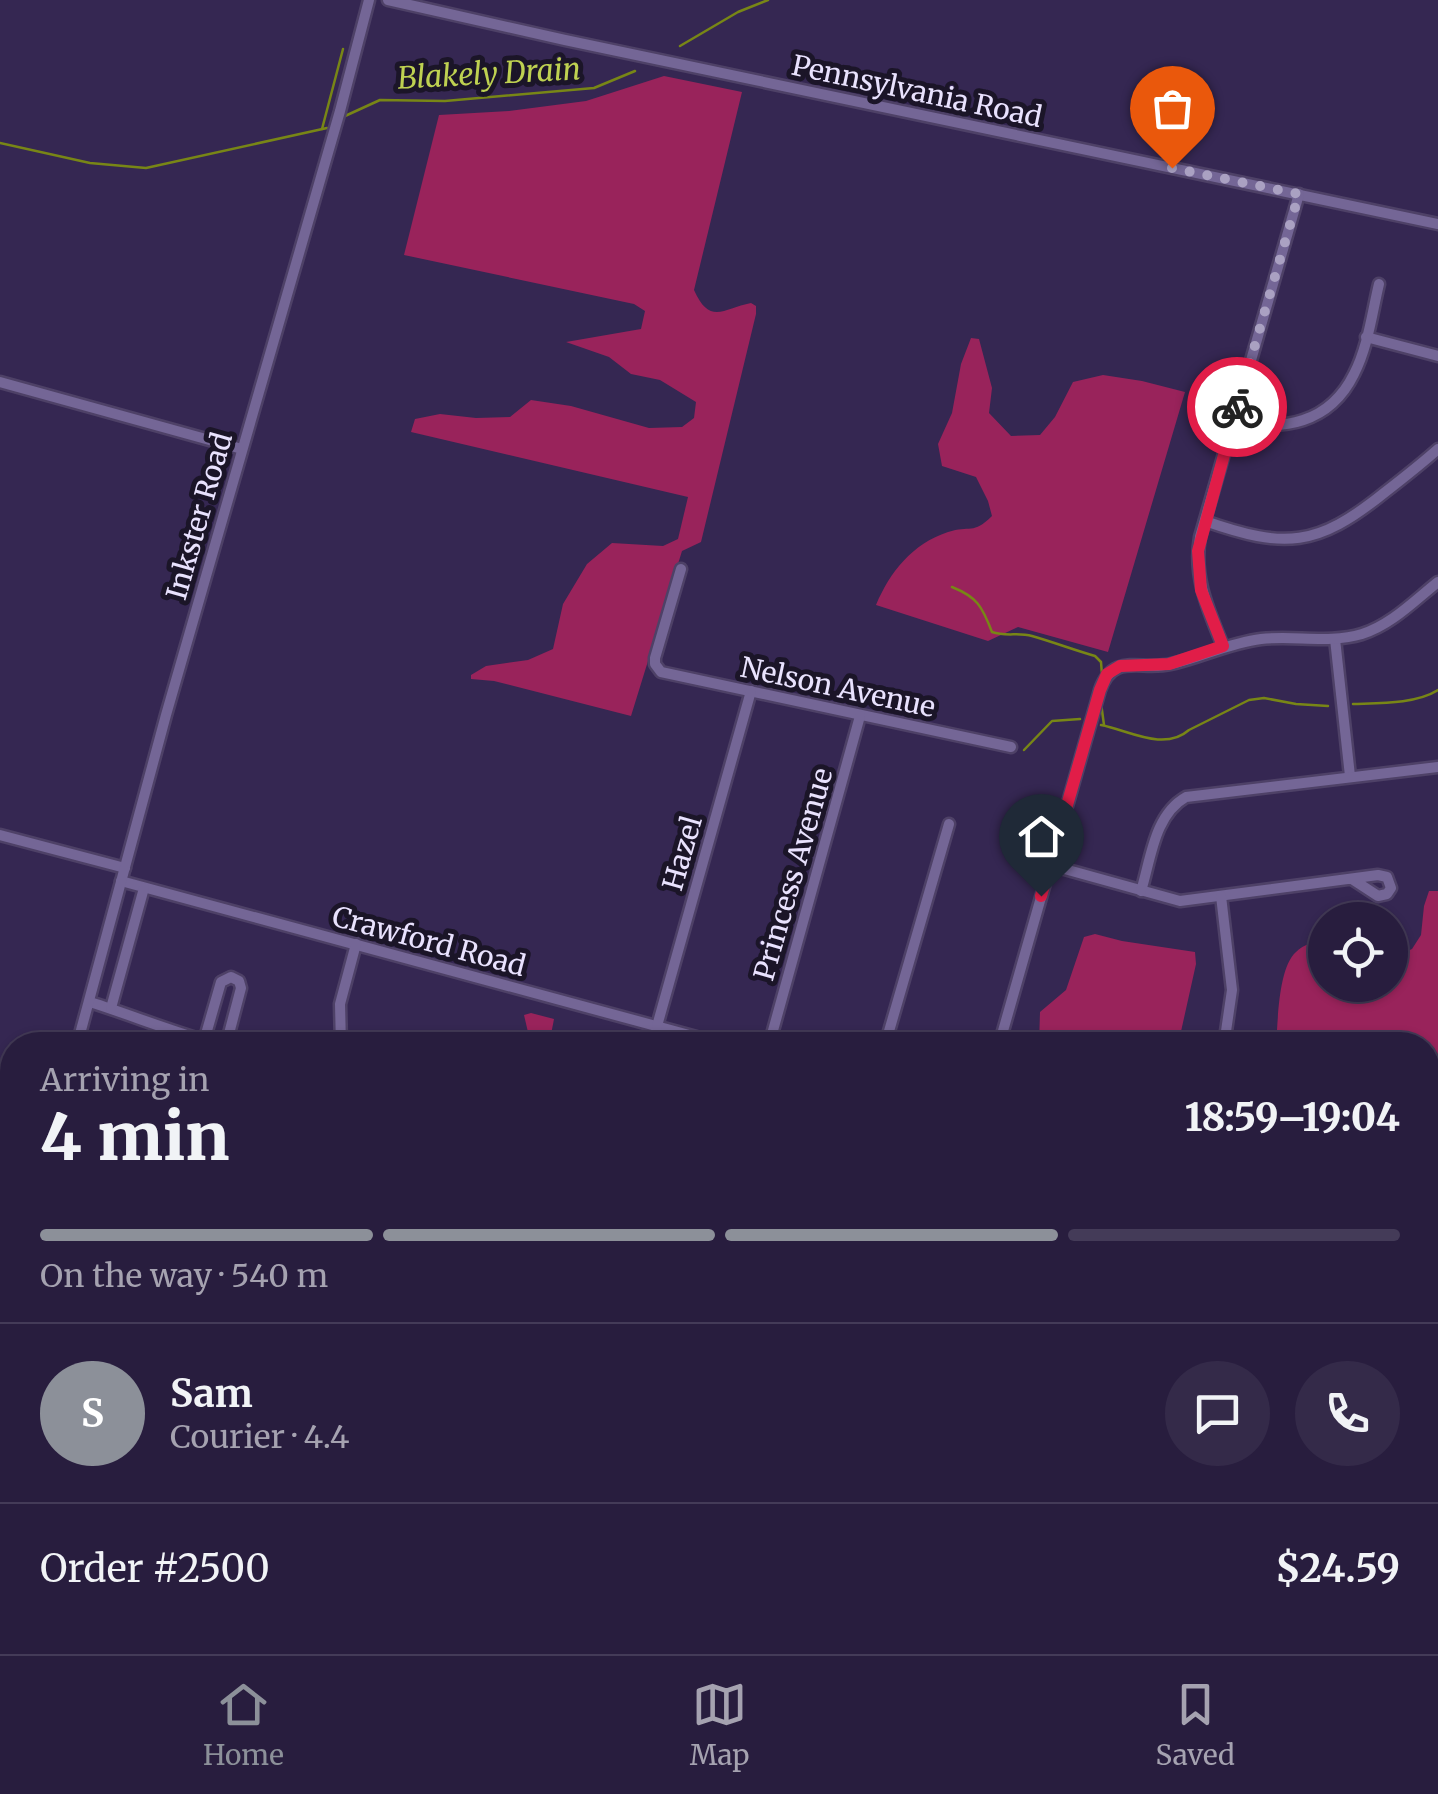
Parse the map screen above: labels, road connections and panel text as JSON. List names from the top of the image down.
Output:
{
  "streets": {
    "street": [
      "Pennsylvania Road",
      "Inkster Road",
      "Nelson Avenue",
      "Hazel",
      "Princess Avenue",
      "Crawford Road"
    ]
  },
  "crossings": [
    ["Inkster Road", "Crawford Road"],
    ["Nelson Avenue", "Hazel"],
    ["Nelson Avenue", "Princess Avenue"],
    ["Hazel", "Crawford Road"]
  ],
  "water": ["Blakely Drain"],
  "page": {
    "heading": ["4 min", "Arriving in", "18:59–19:04"],
    "panel": [
      "Sam",
      "Courier · 4.4",
      "Order #2500",
      "$24.59"
    ],
    "bar": "On the way · 540 m",
    "round": "S",
    "tabs": ["Home", "Map", "Saved"]
  }
}
